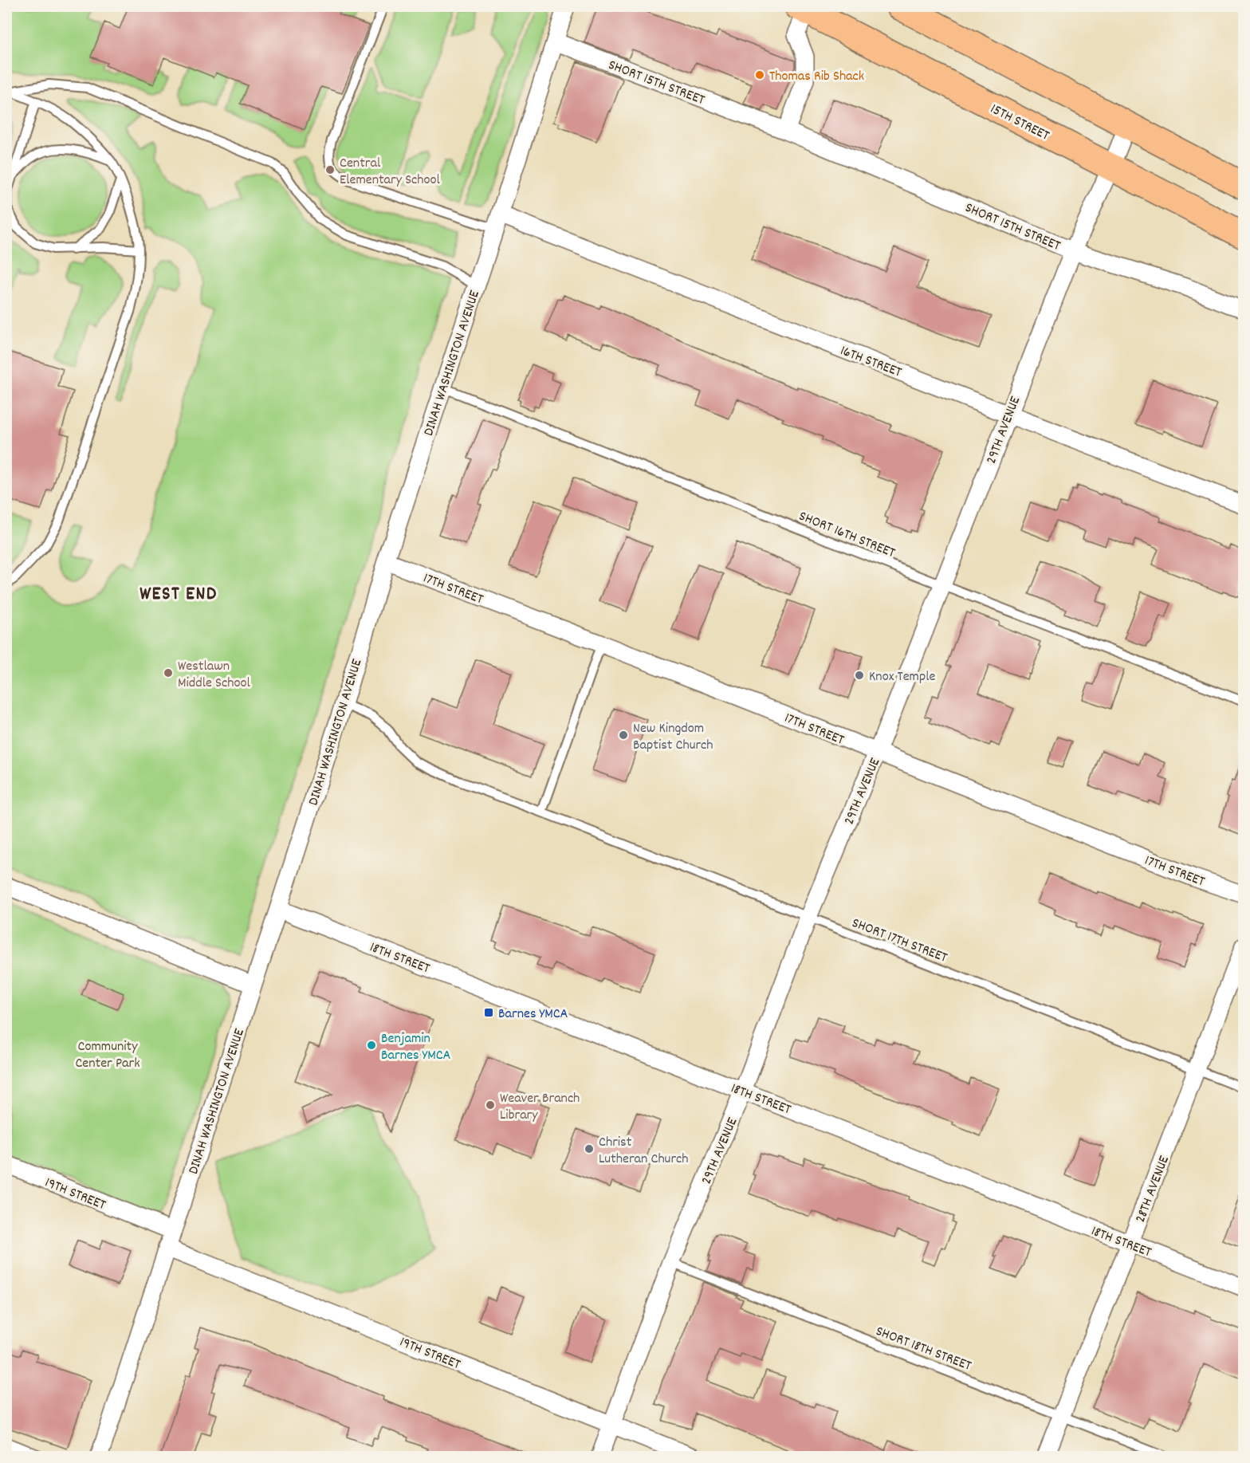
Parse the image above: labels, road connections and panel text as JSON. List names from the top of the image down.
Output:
{
  "streets": {
    "main road": ["15TH STREET"],
    "street": [
      "SHORT 15TH STREET",
      "16TH STREET",
      "DINAH WASHINGTON AVENUE",
      "29TH AVENUE",
      "17TH STREET",
      "18TH STREET",
      "28TH AVENUE",
      "19TH STREET"
    ],
    "lane": ["SHORT 16TH STREET", "SHORT 17TH STREET", "SHORT 18TH STREET"]
  },
  "crossings": [
    ["SHORT 15TH STREET", "DINAH WASHINGTON AVENUE"],
    ["SHORT 15TH STREET", "29TH AVENUE"],
    ["15TH STREET", "29TH AVENUE"],
    ["16TH STREET", "DINAH WASHINGTON AVENUE"],
    ["16TH STREET", "29TH AVENUE"],
    ["DINAH WASHINGTON AVENUE", "SHORT 16TH STREET"],
    ["DINAH WASHINGTON AVENUE", "17TH STREET"],
    ["DINAH WASHINGTON AVENUE", "SHORT 17TH STREET"],
    ["DINAH WASHINGTON AVENUE", "18TH STREET"],
    ["DINAH WASHINGTON AVENUE", "19TH STREET"],
    ["29TH AVENUE", "SHORT 16TH STREET"],
    ["29TH AVENUE", "17TH STREET"],
    ["29TH AVENUE", "SHORT 17TH STREET"],
    ["29TH AVENUE", "18TH STREET"],
    ["29TH AVENUE", "19TH STREET"],
    ["29TH AVENUE", "SHORT 18TH STREET"],
    ["SHORT 17TH STREET", "28TH AVENUE"],
    ["18TH STREET", "28TH AVENUE"],
    ["28TH AVENUE", "SHORT 18TH STREET"]
  ],
  "districts": ["WEST END"],
  "parks": ["Community Center Park"],
  "places": {
    "other": [
      "Thomas Rib Shack",
      "Central Elementary School",
      "Westlawn Middle School",
      "Knox Temple",
      "New Kingdom Baptist Church",
      "Benjamin Barnes YMCA",
      "Weaver Branch Library",
      "Christ Lutheran Church"
    ],
    "transit": ["Barnes YMCA"]
  }
}
